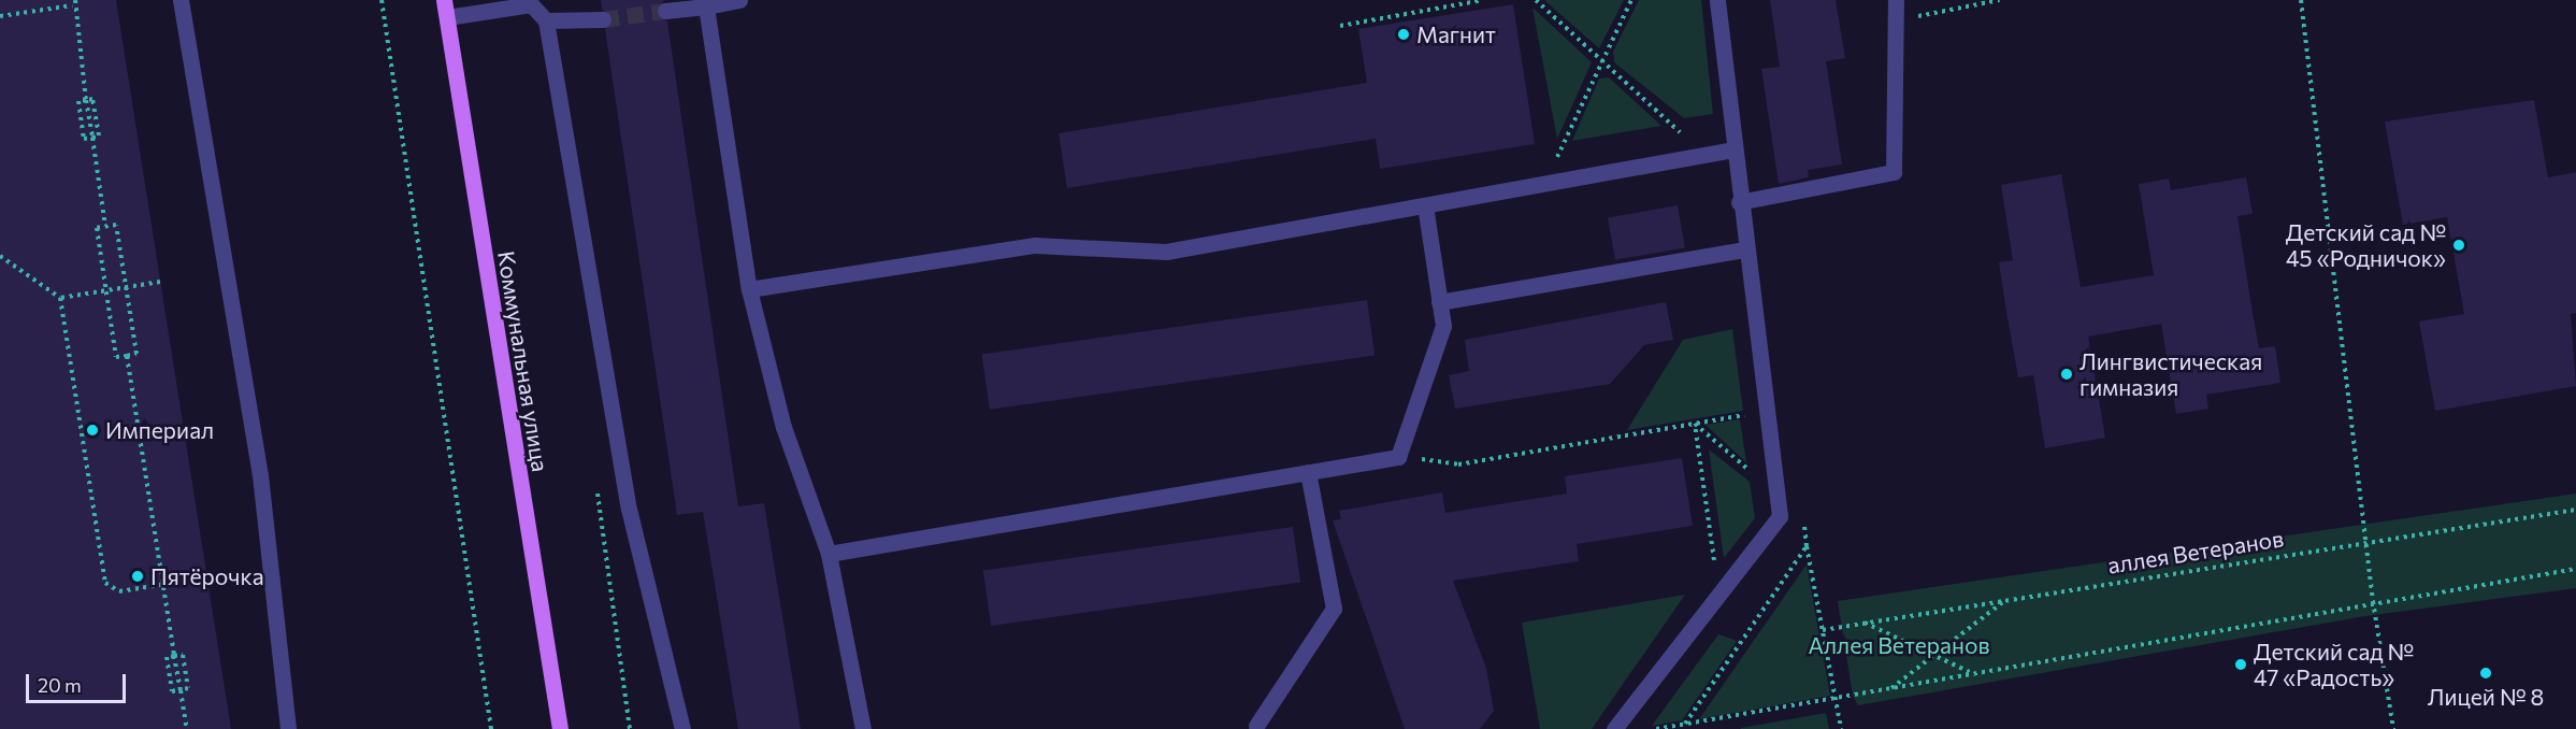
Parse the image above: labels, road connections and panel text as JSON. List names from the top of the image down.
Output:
{
  "streets": {
    "main road": ["Коммунальная улица"],
    "path": ["аллея Ветеранов"]
  },
  "parks": ["Аллея Ветеранов"],
  "places": [
    "Магнит",
    "Детский сад № 45 «Родничок»",
    "Лингвистическая гимназия",
    "Империал",
    "Пятёрочка",
    "Детский сад № 47 «Радость»",
    "Лицей № 8"
  ],
  "scale_bar": "20 m"
}
